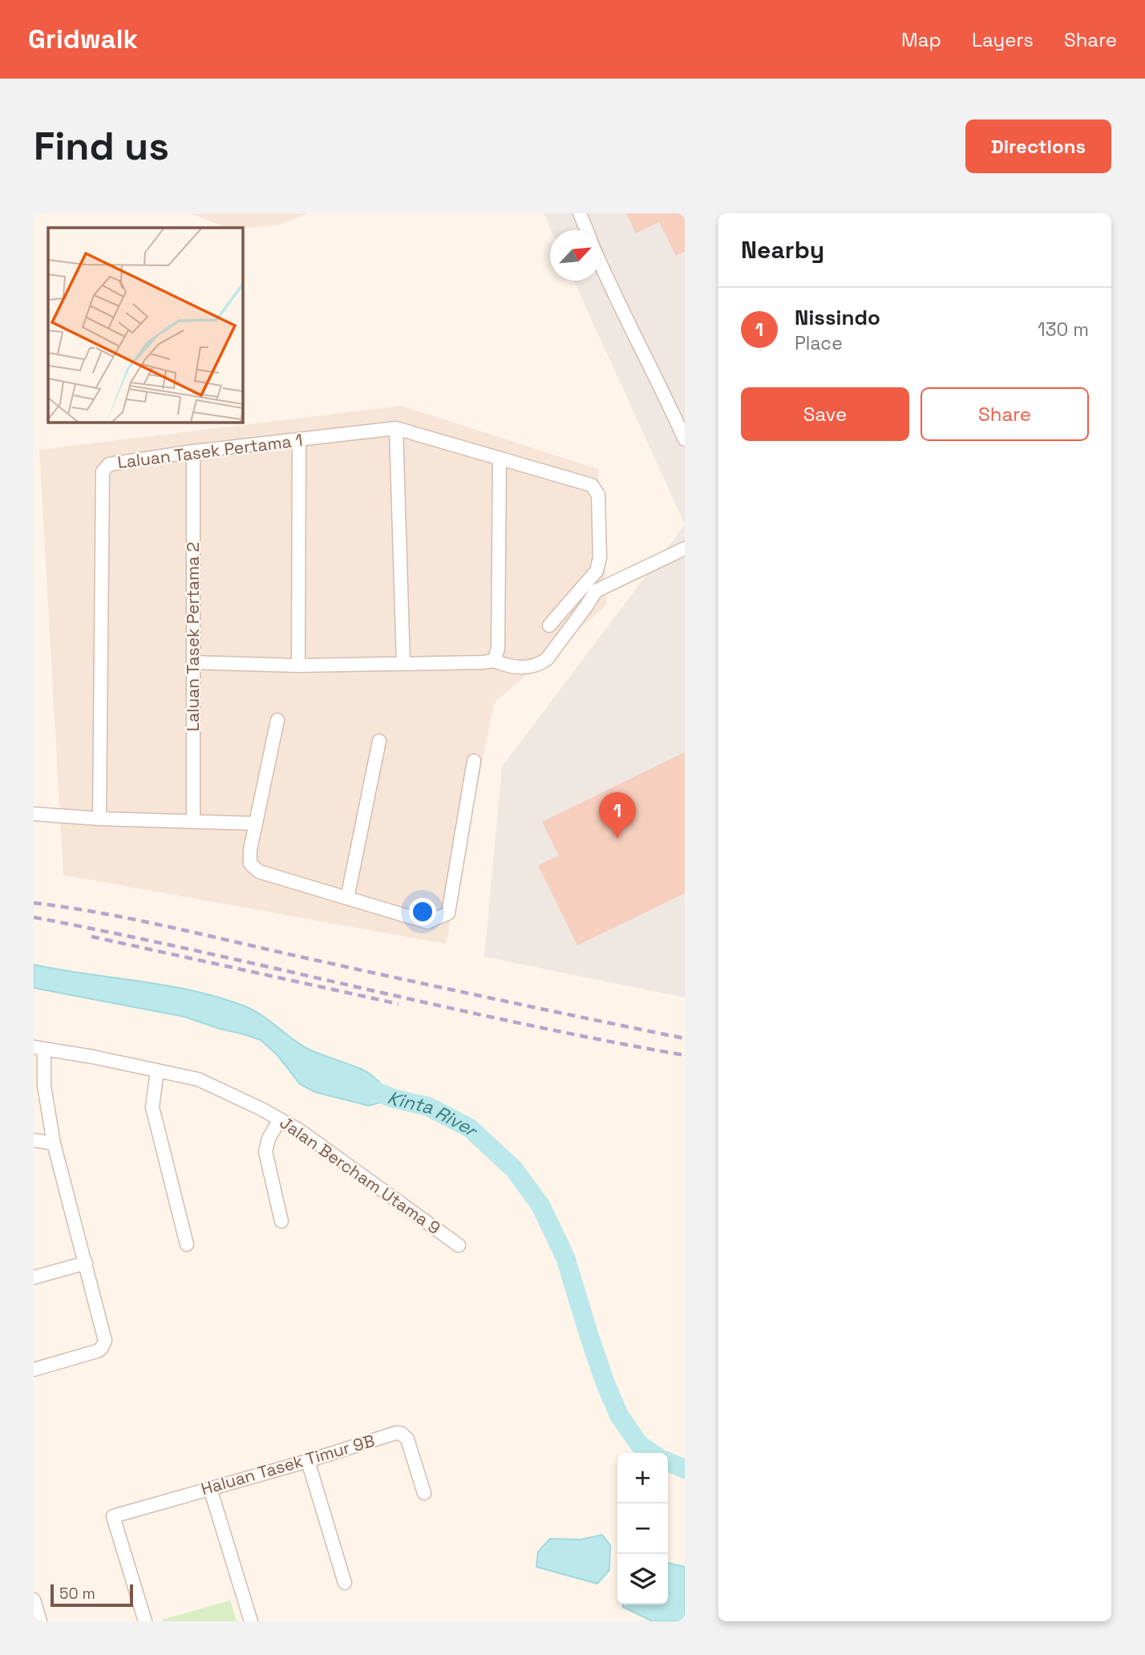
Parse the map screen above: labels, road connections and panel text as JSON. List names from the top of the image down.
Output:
{
  "streets": {
    "street": [
      "Laluan Tasek Pertama 1",
      "Laluan Tasek Pertama 2",
      "Jalan Bercham Utama 9",
      "Haluan Tasek Timur 9B"
    ]
  },
  "crossings": [
    ["Laluan Tasek Pertama 1", "Laluan Tasek Pertama 2"]
  ],
  "water": ["Kinta River"],
  "scale_bar": "50 m",
  "north": "top right",
  "page": {
    "header": "Gridwalk",
    "nav": ["Map", "Layers", "Share"],
    "buttons": [
      "Directions",
      ["Save", "Share"]
    ],
    "title": "Find us",
    "heading": "Nearby",
    "list": [
      {
        "mark": "1",
        "name": "Nissindo",
        "note": "Place",
        "value": "130 m"
      }
    ],
    "pins": "1",
    "map_buttons": ["+", "−"],
    "scale": "50 m"
  }
}
